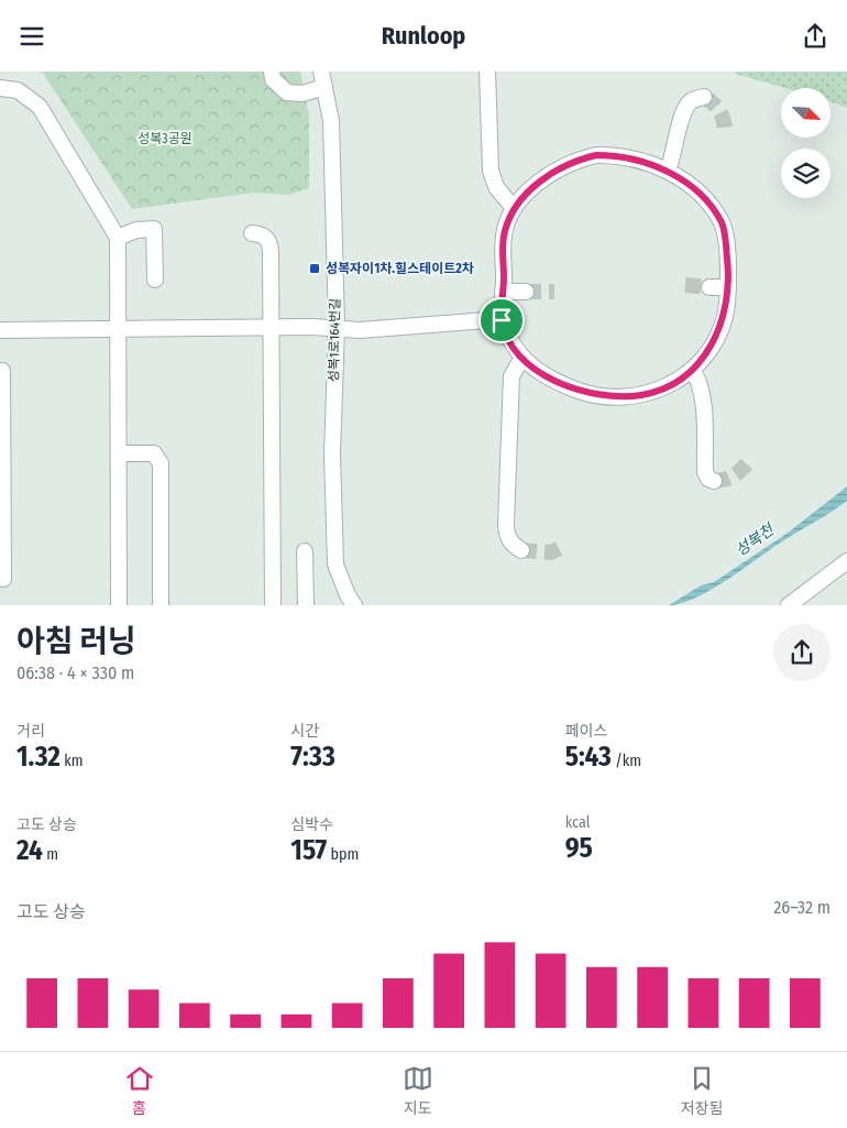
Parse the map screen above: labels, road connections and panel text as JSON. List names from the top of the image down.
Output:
{
  "streets": {
    "street": ["성복1로164번길"]
  },
  "water": ["성복천"],
  "parks": ["성복3공원"],
  "places": {
    "transit": ["성복자이1차.힐스테이트2차"]
  },
  "north": "bottom right",
  "page": {
    "header": "Runloop",
    "heading": ["아침 러닝", "06:38 · 4 × 330 m"],
    "stats": [
      ["거리", "1.32 km"],
      ["시간", "7:33"],
      ["페이스", "5:43 /km"],
      ["고도 상승", "24 m"],
      ["심박수", "157 bpm"],
      ["kcal", "95"]
    ],
    "chart": ["고도 상승", "26–32 m"],
    "tabs": ["홈", "지도", "저장됨"]
  }
}
